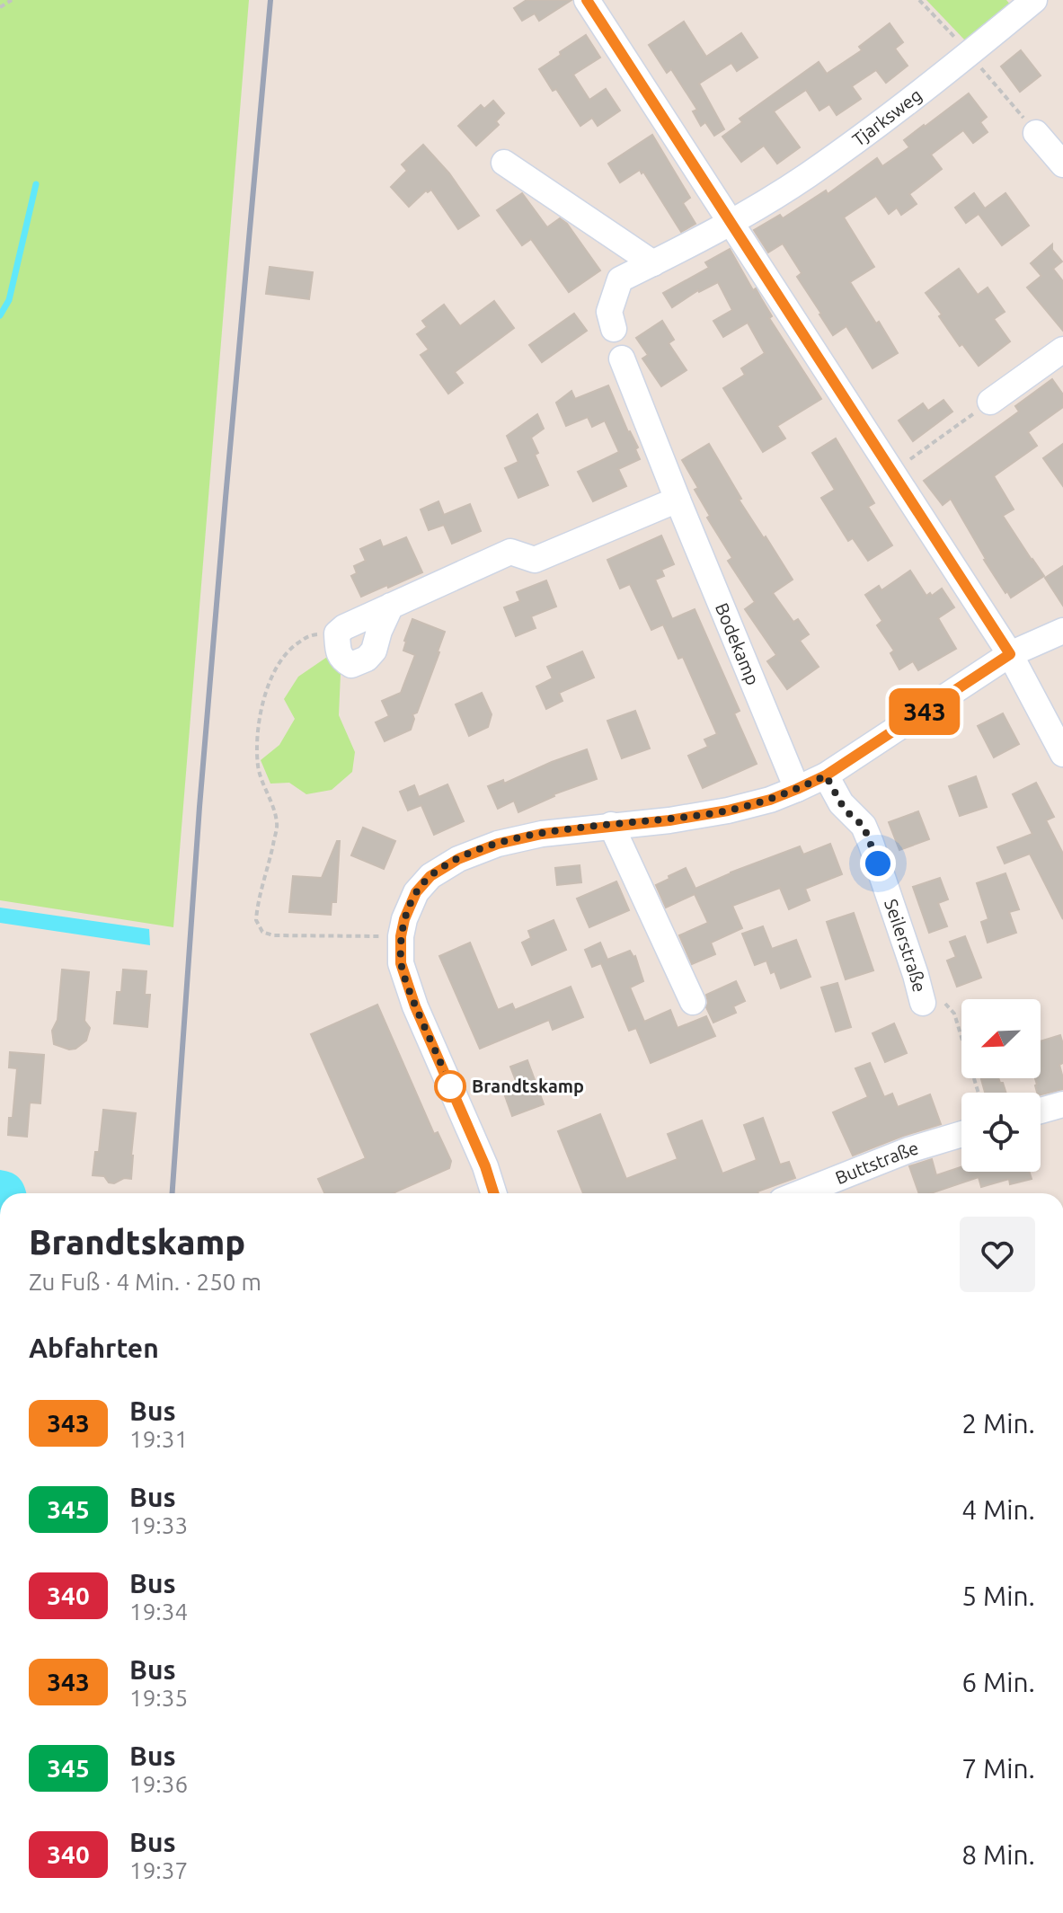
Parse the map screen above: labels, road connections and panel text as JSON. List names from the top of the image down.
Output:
{
  "streets": {
    "street": [
      "Tjarksweg",
      "Bodekamp",
      "Seilerstraße",
      "Buttstraße"
    ]
  },
  "places": ["Brandtskamp"],
  "lines": ["bus line 343"],
  "north": "bottom left",
  "page": {
    "on_map": "343",
    "heading": [
      ["Brandtskamp", "Zu Fuß · 4 Min. · 250 m"],
      "Abfahrten"
    ],
    "list": [
      {
        "mark": "343",
        "name": "Bus",
        "note": "19:31",
        "value": "2 Min."
      },
      {
        "mark": "345",
        "name": "Bus",
        "note": "19:33",
        "value": "4 Min."
      },
      {
        "mark": "340",
        "name": "Bus",
        "note": "19:34",
        "value": "5 Min."
      },
      {
        "mark": "343",
        "name": "Bus",
        "note": "19:35",
        "value": "6 Min."
      },
      {
        "mark": "345",
        "name": "Bus",
        "note": "19:36",
        "value": "7 Min."
      },
      {
        "mark": "340",
        "name": "Bus",
        "note": "19:37",
        "value": "8 Min."
      }
    ]
  }
}
